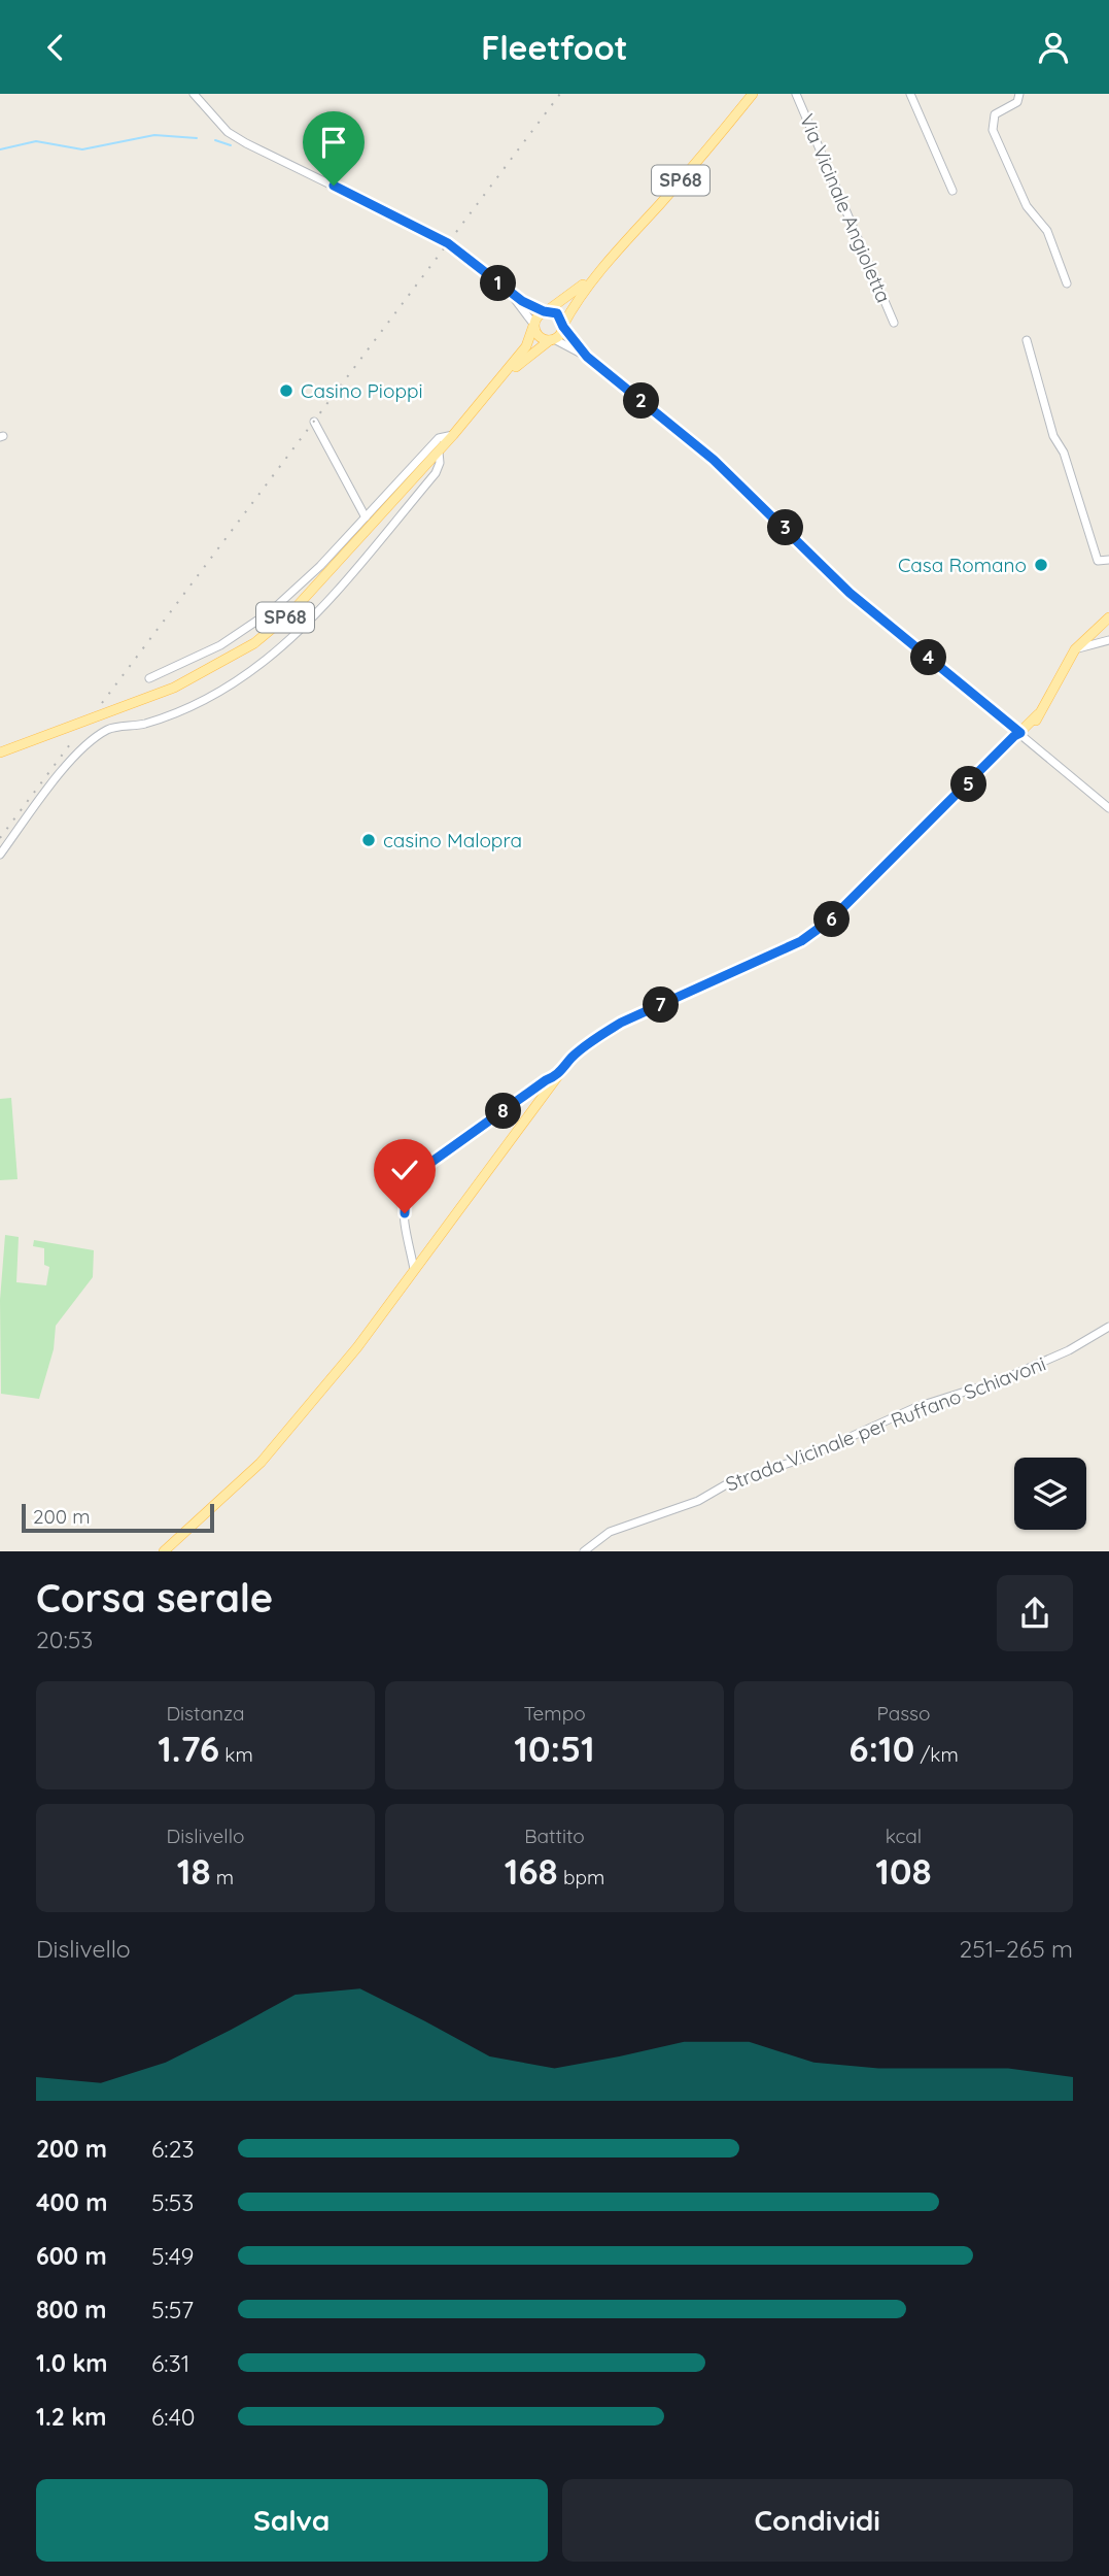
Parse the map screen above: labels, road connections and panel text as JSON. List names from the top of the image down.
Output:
{
  "streets": {
    "main road": ["SP68"],
    "street": ["Via Vicinale Angioletta", "Strada Vicinale per Ruffano Schiavoni"]
  },
  "places": ["Casino Pioppi", "Casa Romano", "casino Malopra"],
  "scale_bar": "200 m",
  "page": {
    "header": "Fleetfoot",
    "pins": [
      "1",
      "2",
      "3",
      "4",
      "5",
      "6",
      "7",
      "8"
    ],
    "scale": "200 m",
    "heading": ["Corsa serale", "20:53"],
    "stats": [
      ["Distanza", "1.76 km"],
      ["Tempo", "10:51"],
      ["Passo", "6:10 /km"],
      ["Dislivello", "18 m"],
      ["Battito", "168 bpm"],
      ["kcal", "108"]
    ],
    "chart": ["Dislivello", "251–265 m"],
    "list": [
      {
        "name": "200 m",
        "note": "6:23"
      },
      {
        "name": "400 m",
        "note": "5:53"
      },
      {
        "name": "600 m",
        "note": "5:49"
      },
      {
        "name": "800 m",
        "note": "5:57"
      },
      {
        "name": "1.0 km",
        "note": "6:31"
      },
      {
        "name": "1.2 km",
        "note": "6:40"
      }
    ],
    "buttons": ["Salva", "Condividi"]
  }
}
